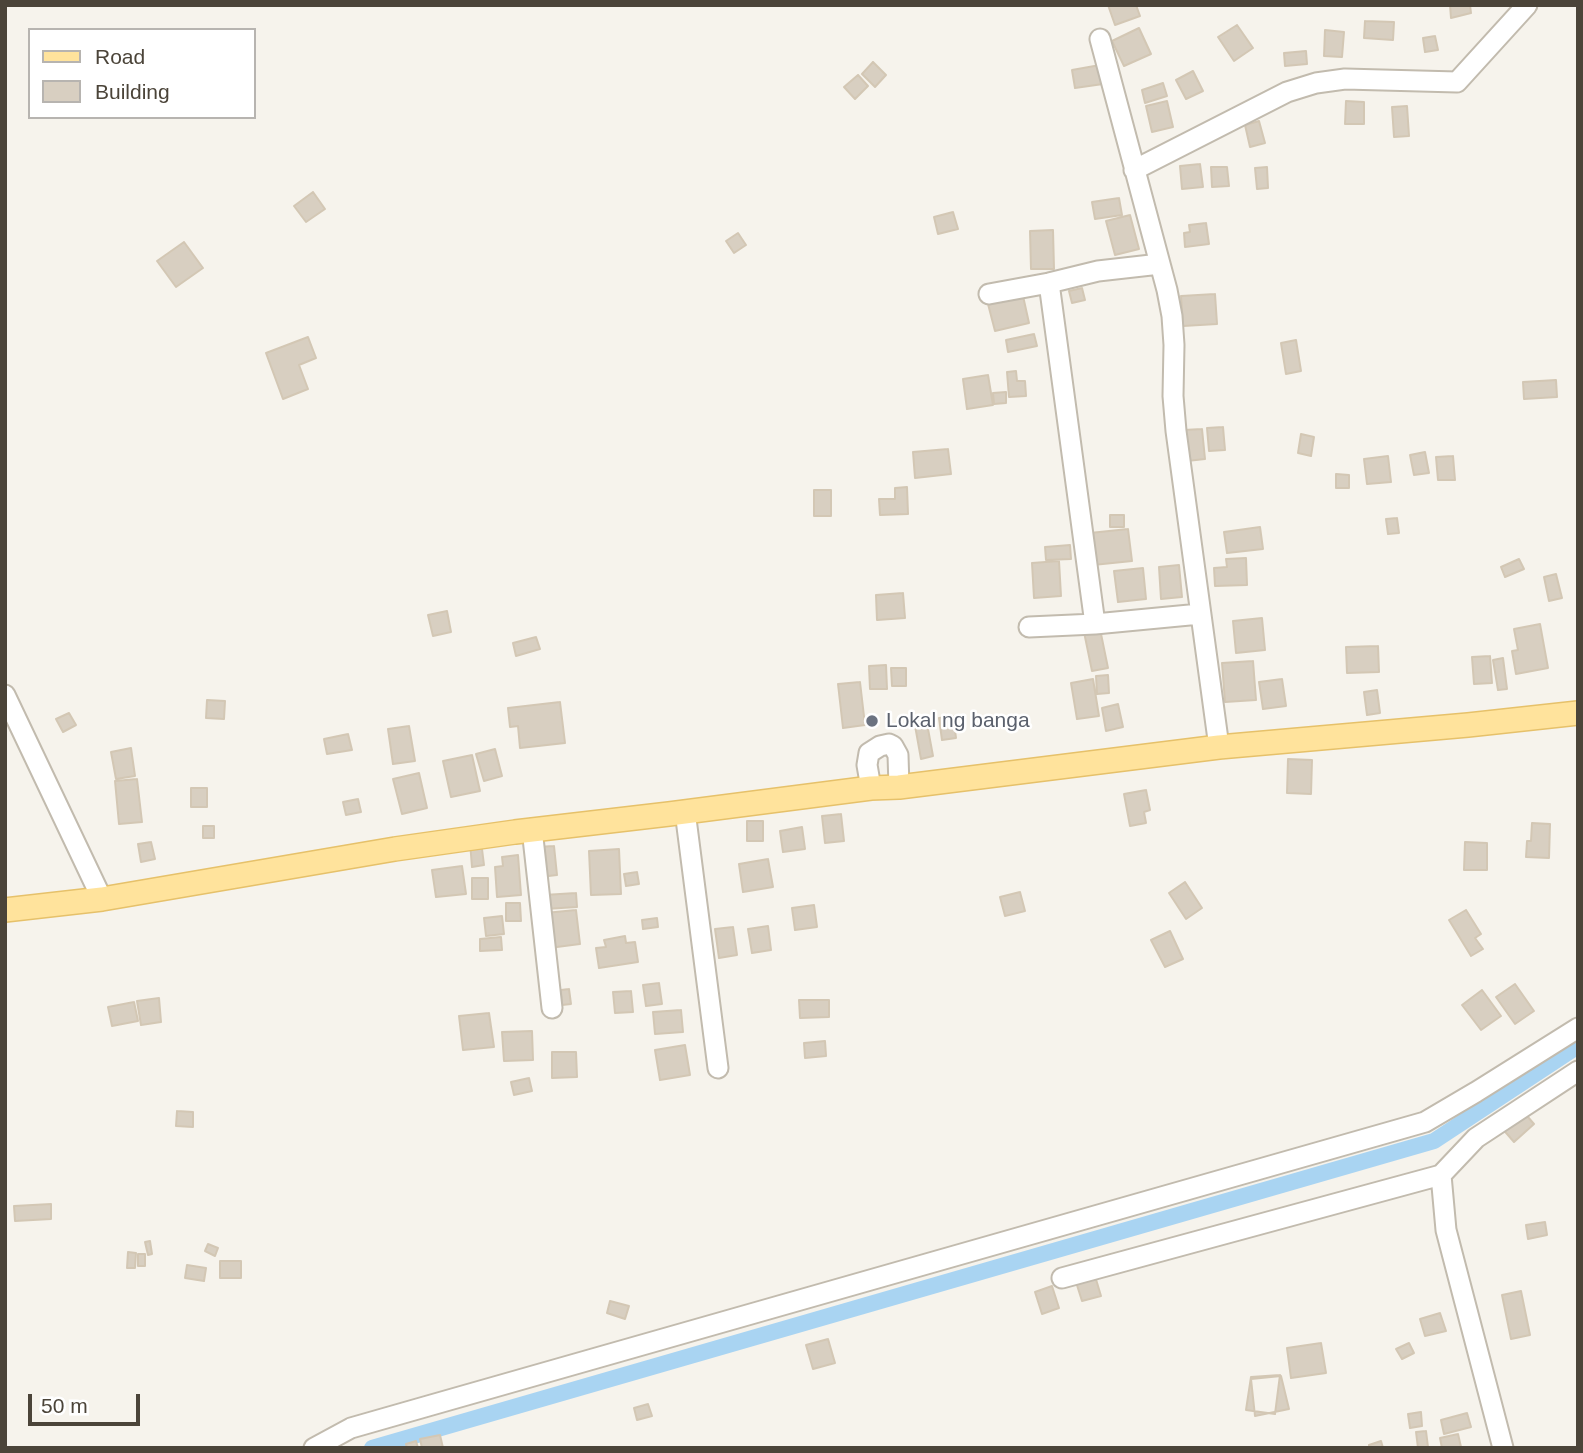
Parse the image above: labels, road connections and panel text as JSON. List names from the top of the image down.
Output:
{
  "places": ["Lokal ng banga"],
  "legend": ["Road", "Building"],
  "scale_bar": "50 m"
}
